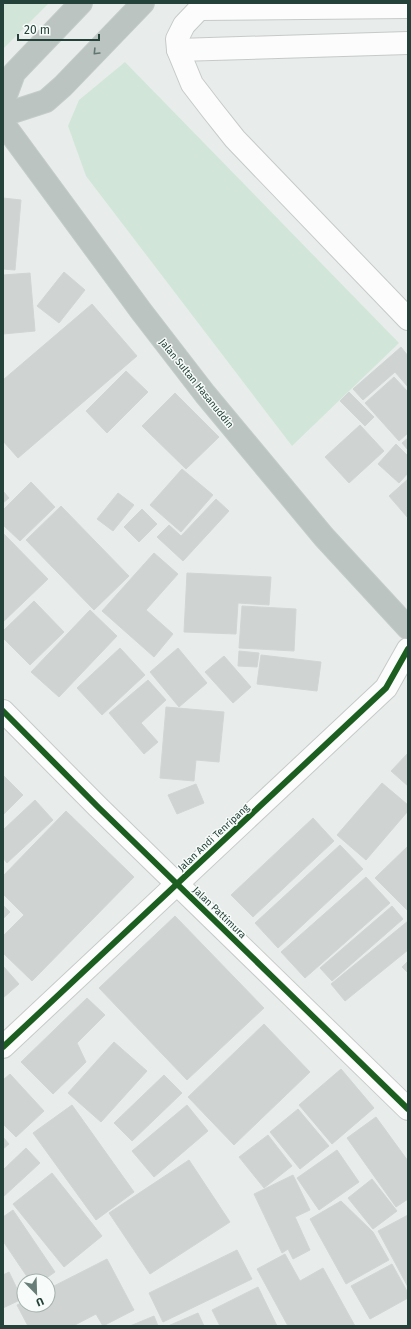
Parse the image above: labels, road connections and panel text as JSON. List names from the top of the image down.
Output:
{
  "streets": {
    "highway": ["Jalan Sultan Hasanuddin"],
    "street": ["Jalan Andi Tenripang", "Jalan Pattimura"]
  },
  "crossings": [
    ["Jalan Andi Tenripang", "Jalan Pattimura"]
  ],
  "scale_bar": "20 m",
  "north": "bottom right"
}
